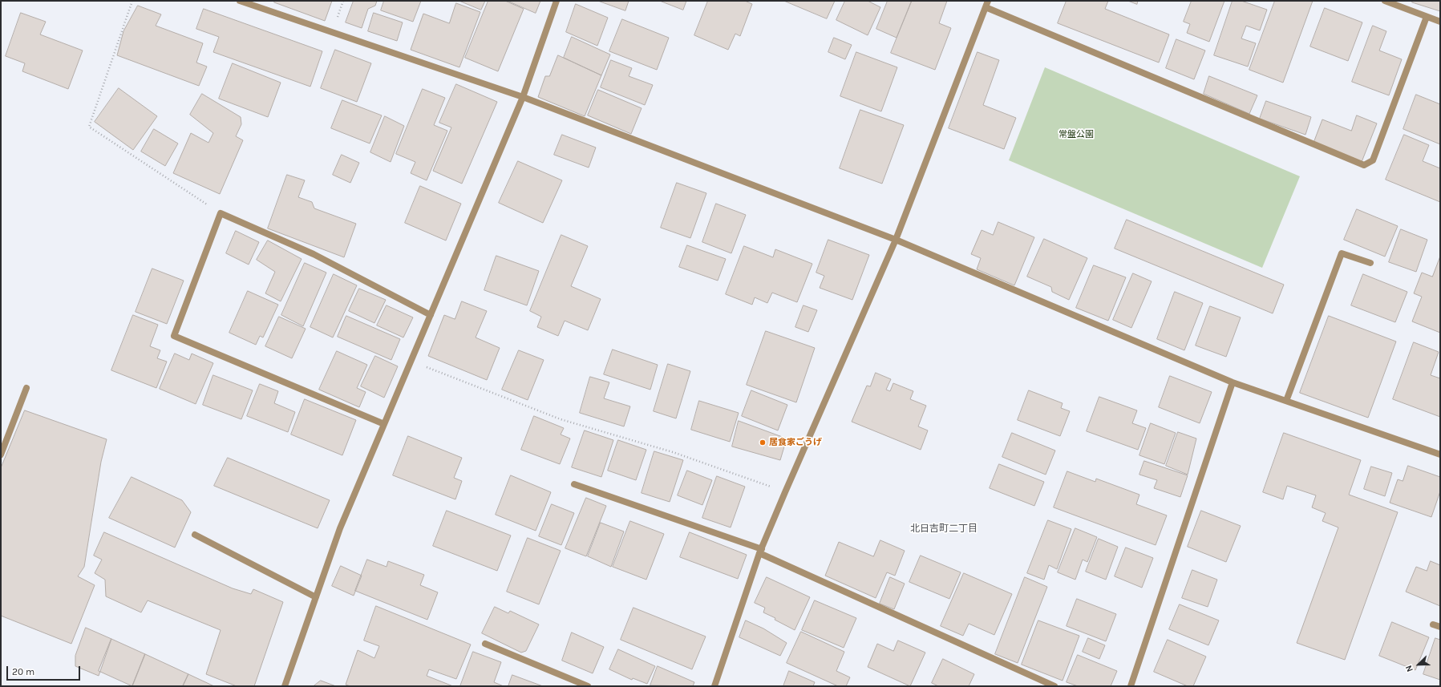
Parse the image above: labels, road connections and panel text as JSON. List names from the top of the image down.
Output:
{
  "districts": ["北日吉町二丁目"],
  "parks": ["常盤公園"],
  "places": ["居食家ごうげ"],
  "scale_bar": "20 m",
  "north": "bottom left"
}
